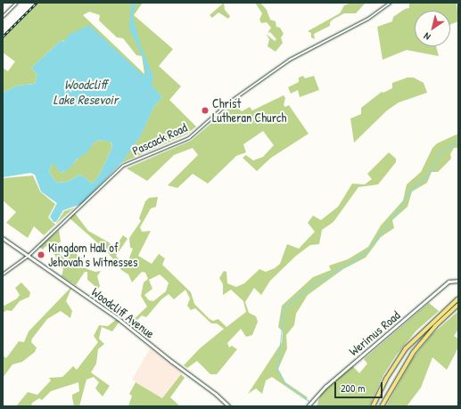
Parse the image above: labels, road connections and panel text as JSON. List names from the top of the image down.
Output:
{
  "streets": {
    "main road": ["Woodcliff Avenue", "Werimus Road"],
    "street": ["Pascack Road"]
  },
  "crossings": [
    ["Pascack Road", "Woodcliff Avenue"]
  ],
  "water": ["Woodcliff Lake Resevoir"],
  "places": ["Christ Lutheran Church", "Kingdom Hall of Jehovah's Witnesses"],
  "scale_bar": "200 m",
  "north": "bottom left"
}
